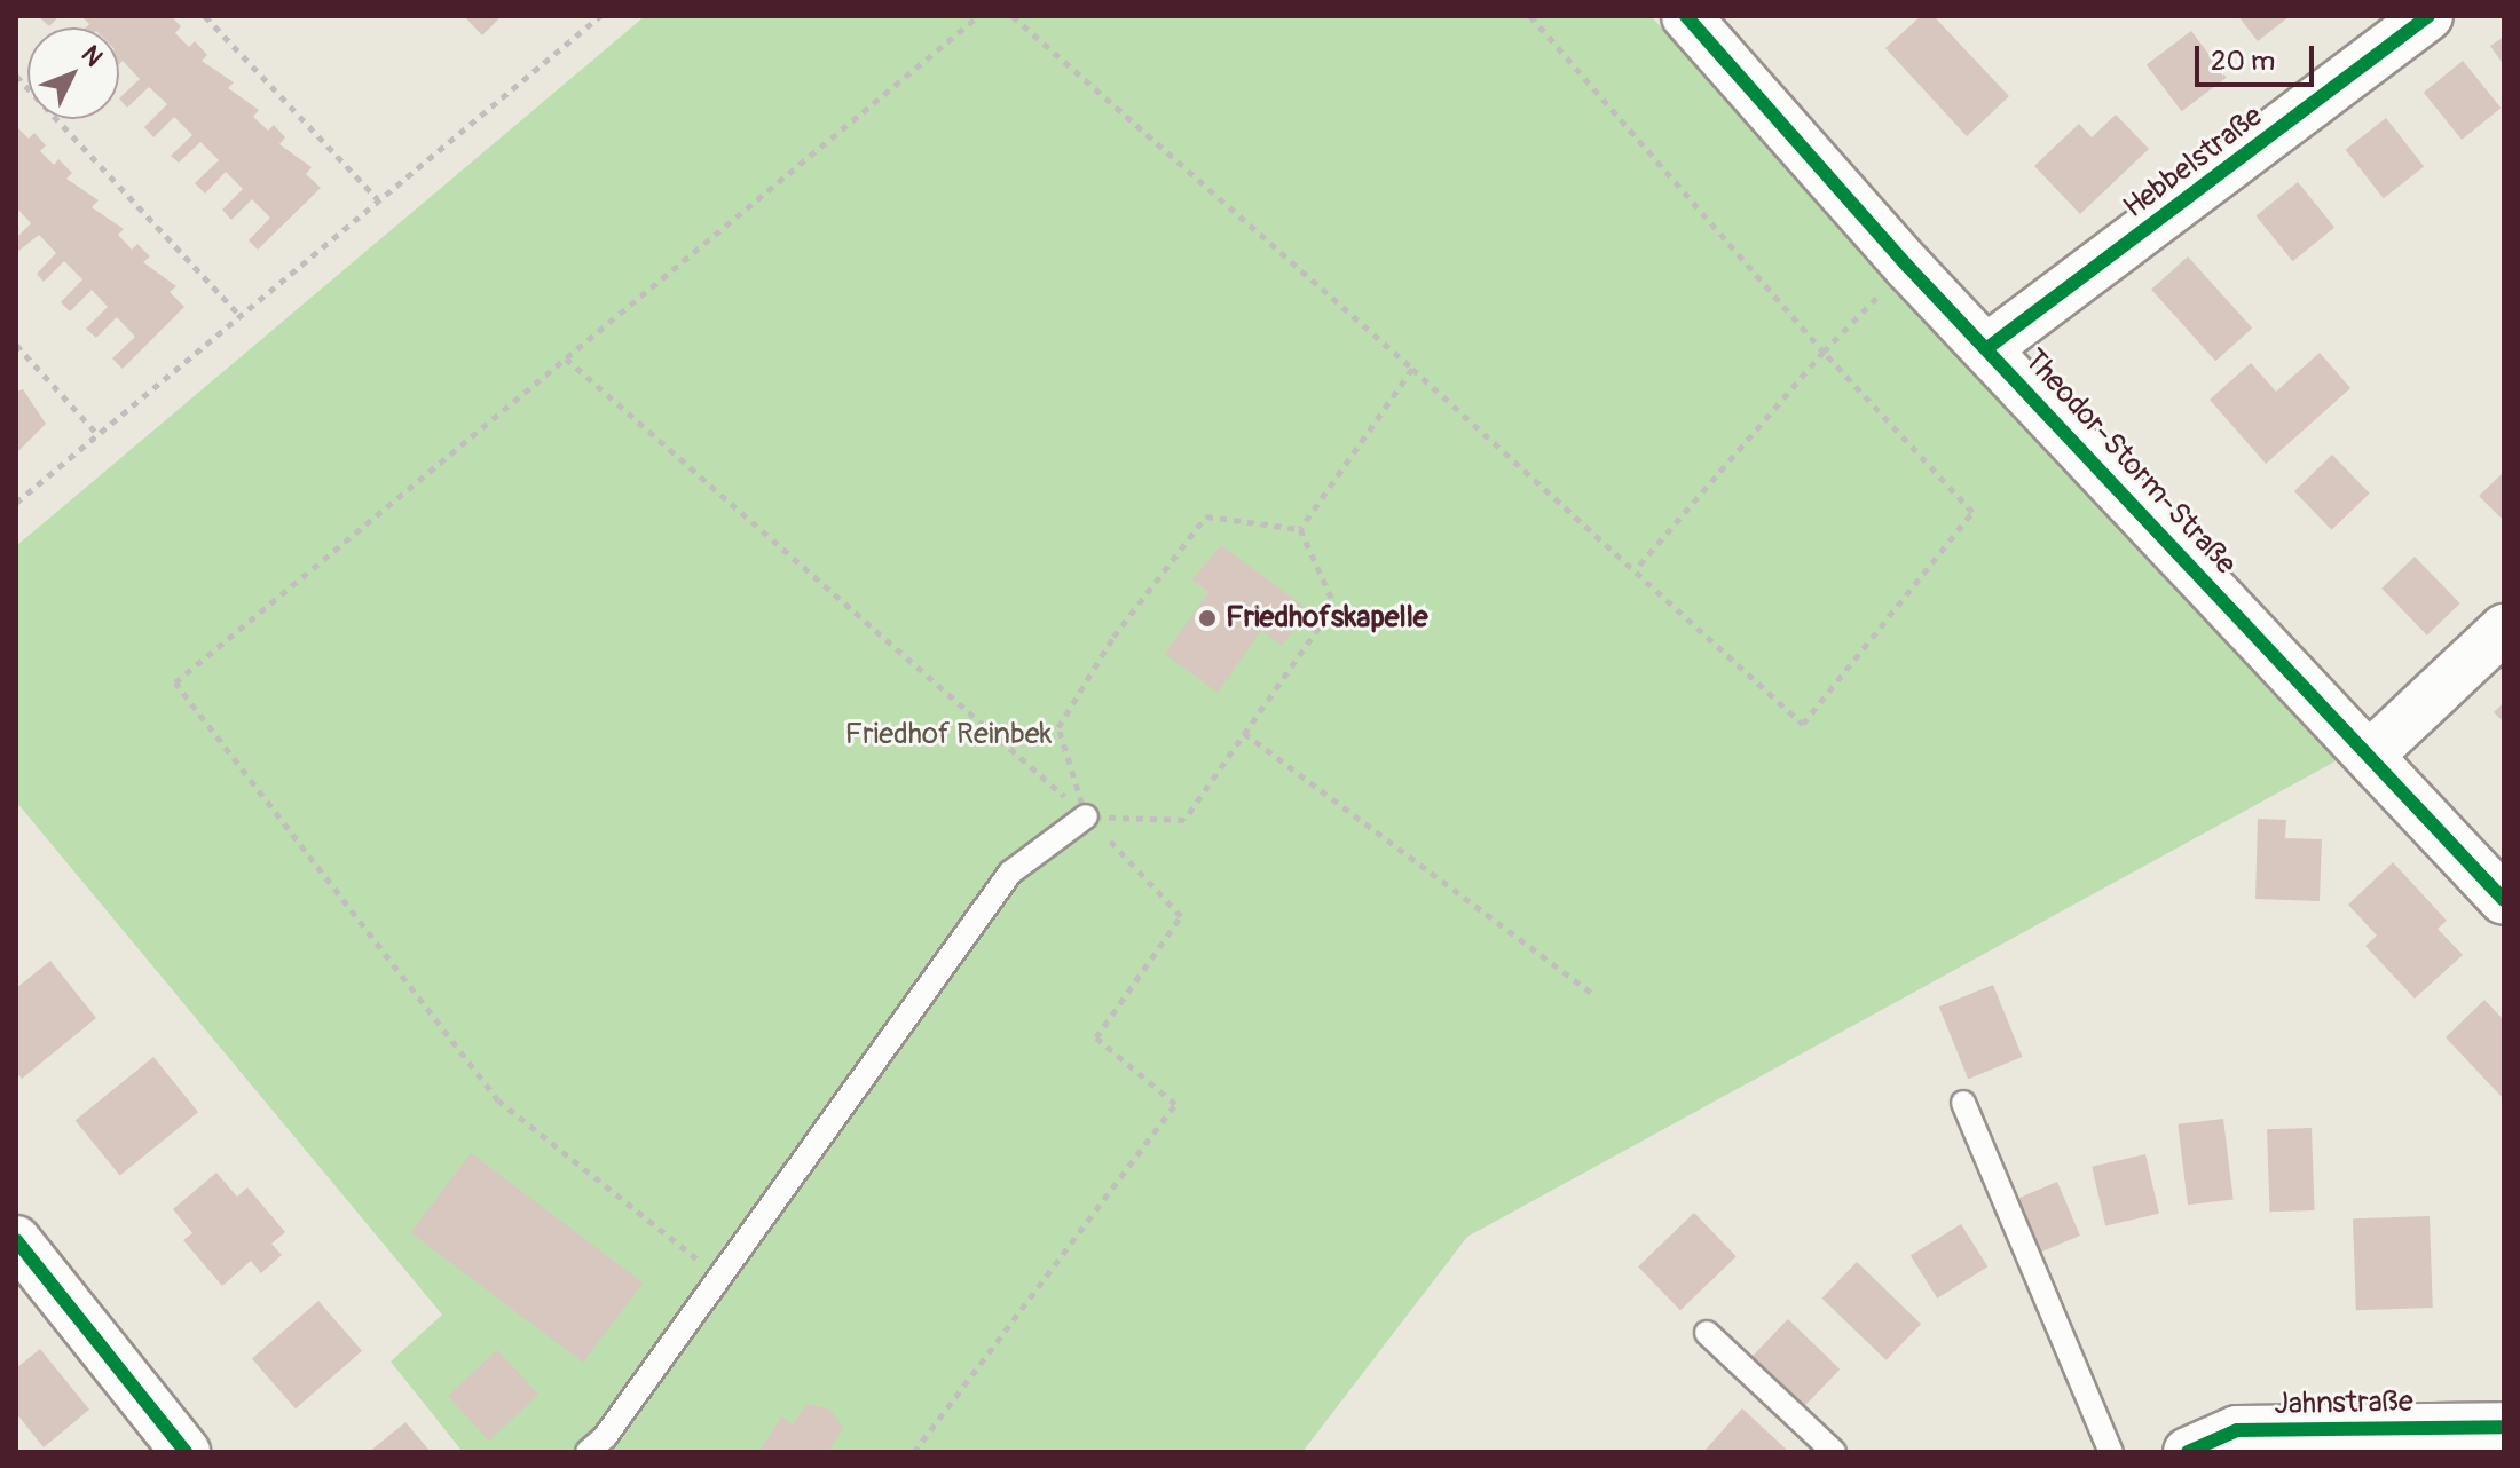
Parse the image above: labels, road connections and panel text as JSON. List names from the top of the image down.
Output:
{
  "streets": {
    "street": ["Hebbelstraße", "Theodor-Storm-Straße", "Jahnstraße"]
  },
  "crossings": [
    ["Hebbelstraße", "Theodor-Storm-Straße"]
  ],
  "parks": ["Friedhof Reinbek"],
  "places": ["Friedhofskapelle"],
  "scale_bar": "20 m",
  "north": "top right"
}
